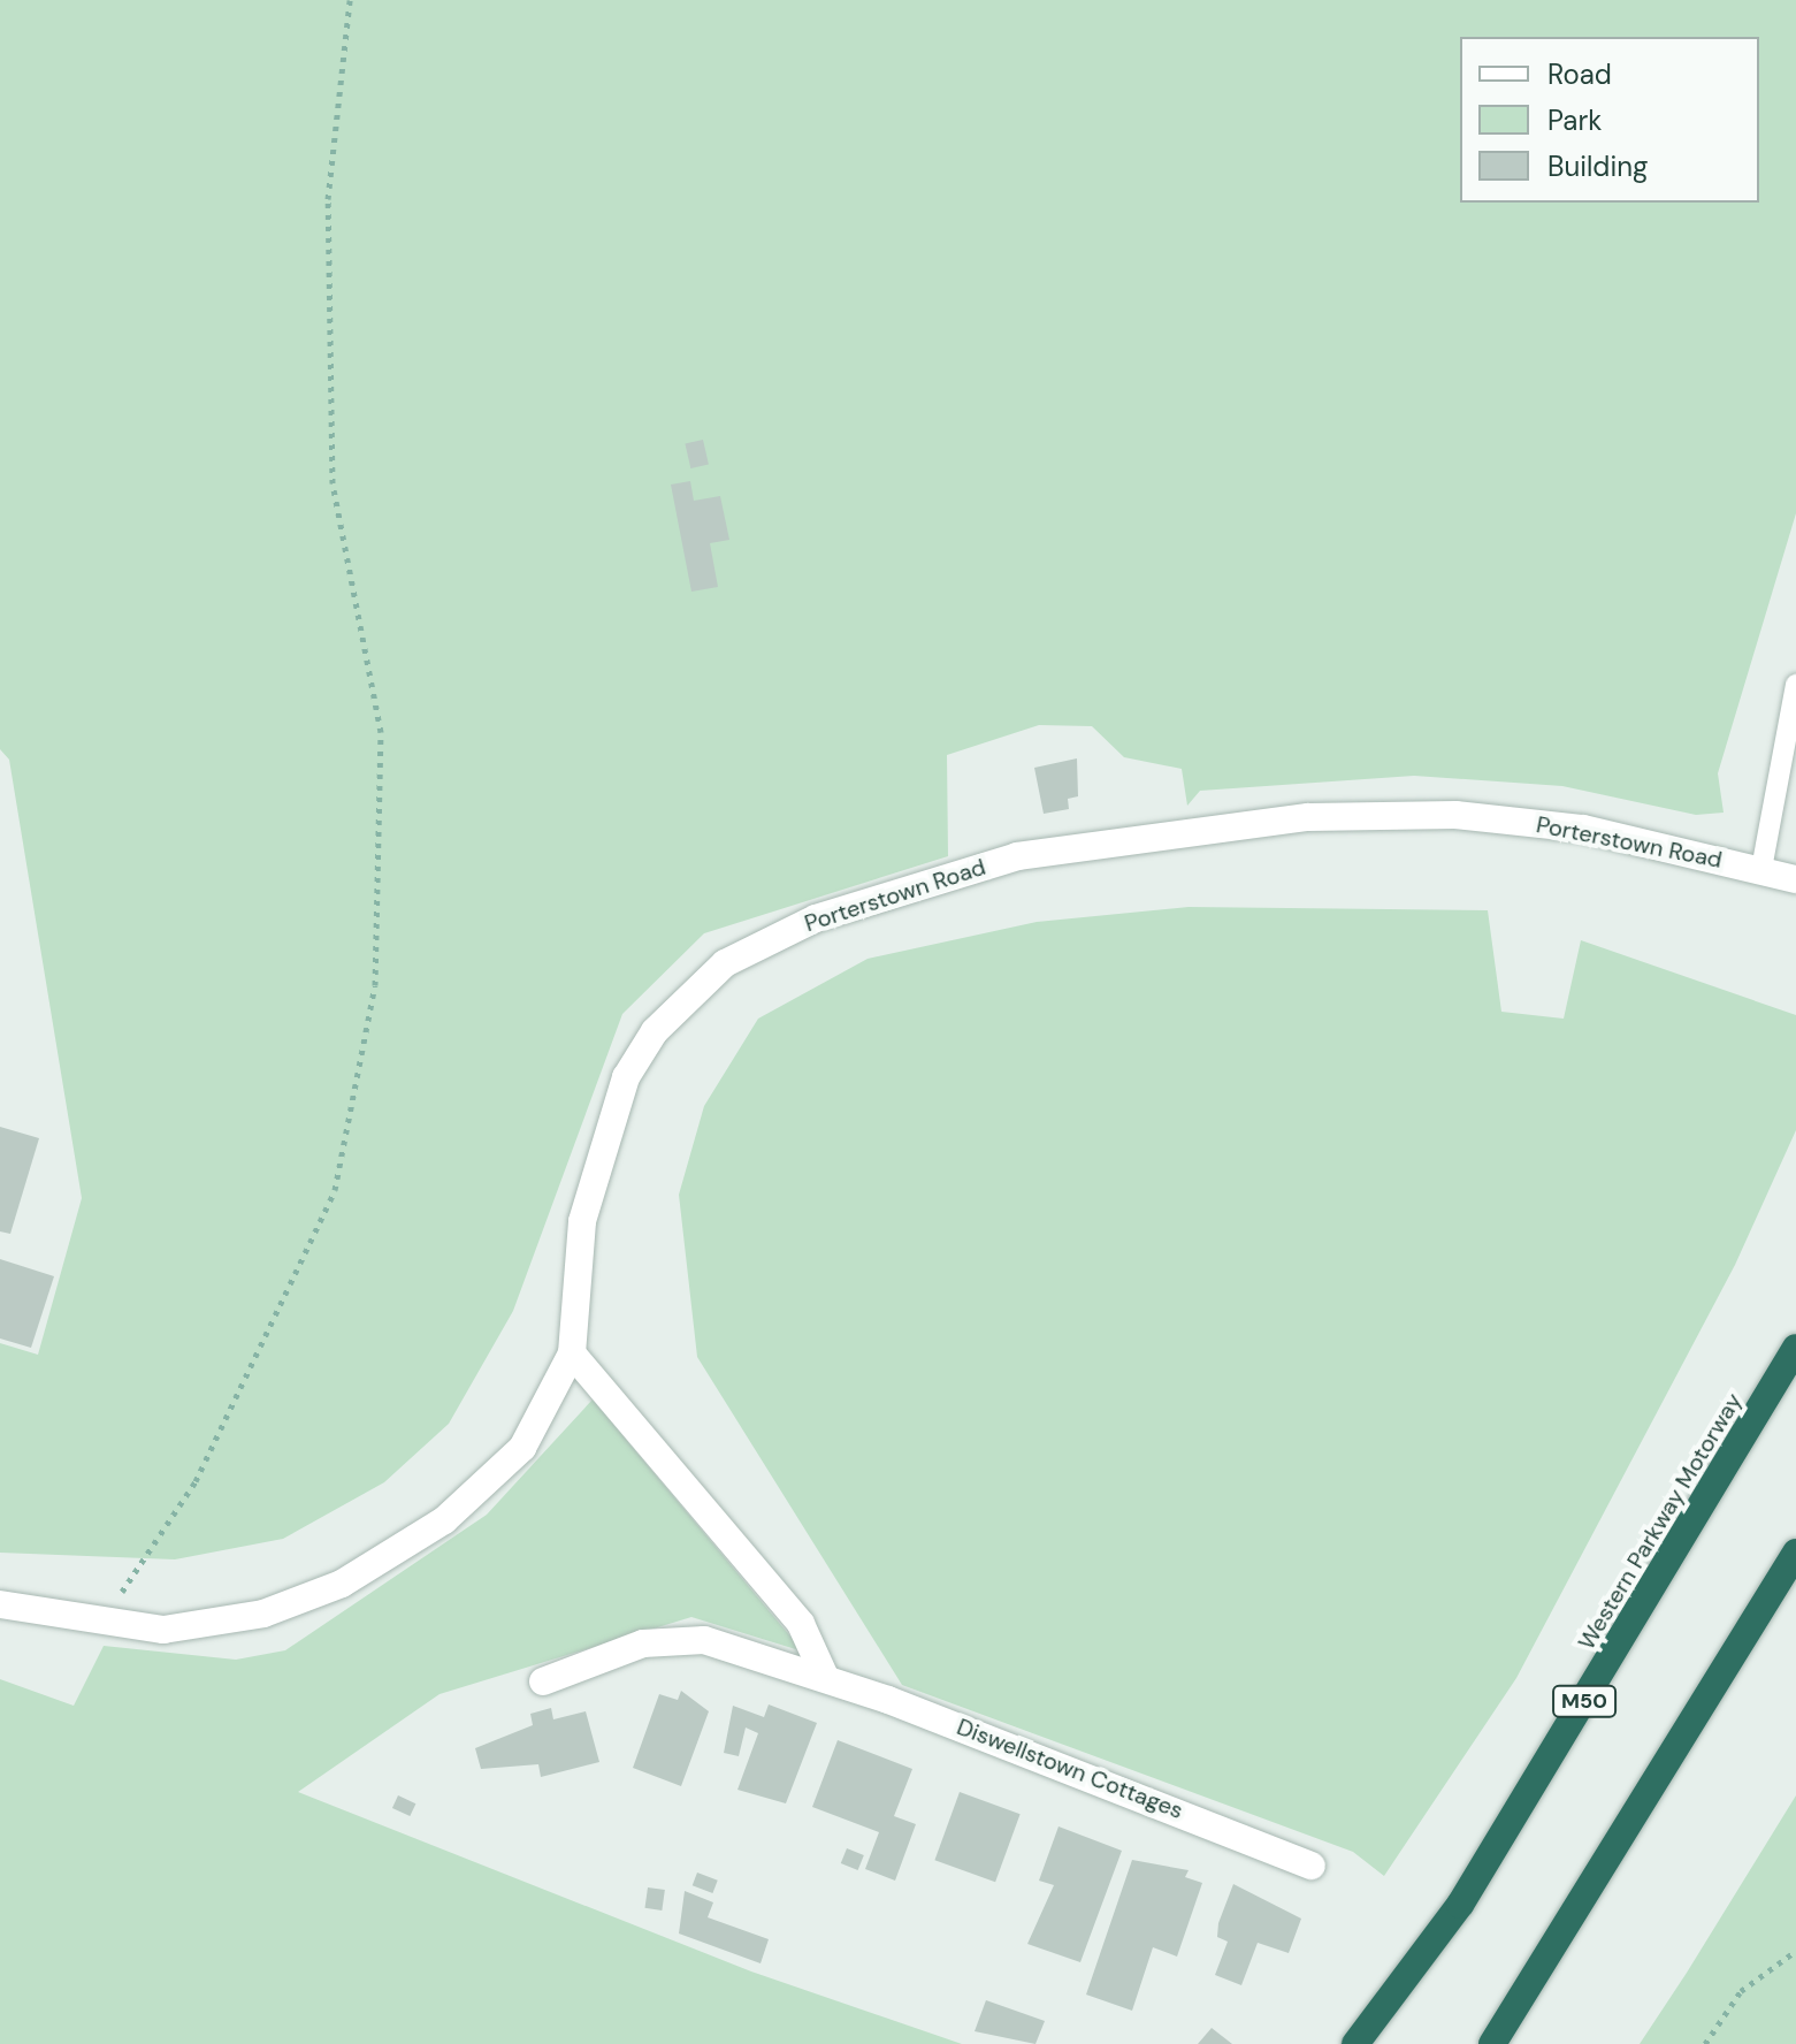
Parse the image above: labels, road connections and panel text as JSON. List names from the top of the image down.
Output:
{
  "streets": {
    "highway": ["Western Parkway Motorway", "M50"],
    "street": ["Porterstown Road", "Diswellstown Cottages"]
  },
  "legend": ["Road", "Park", "Building"]
}
